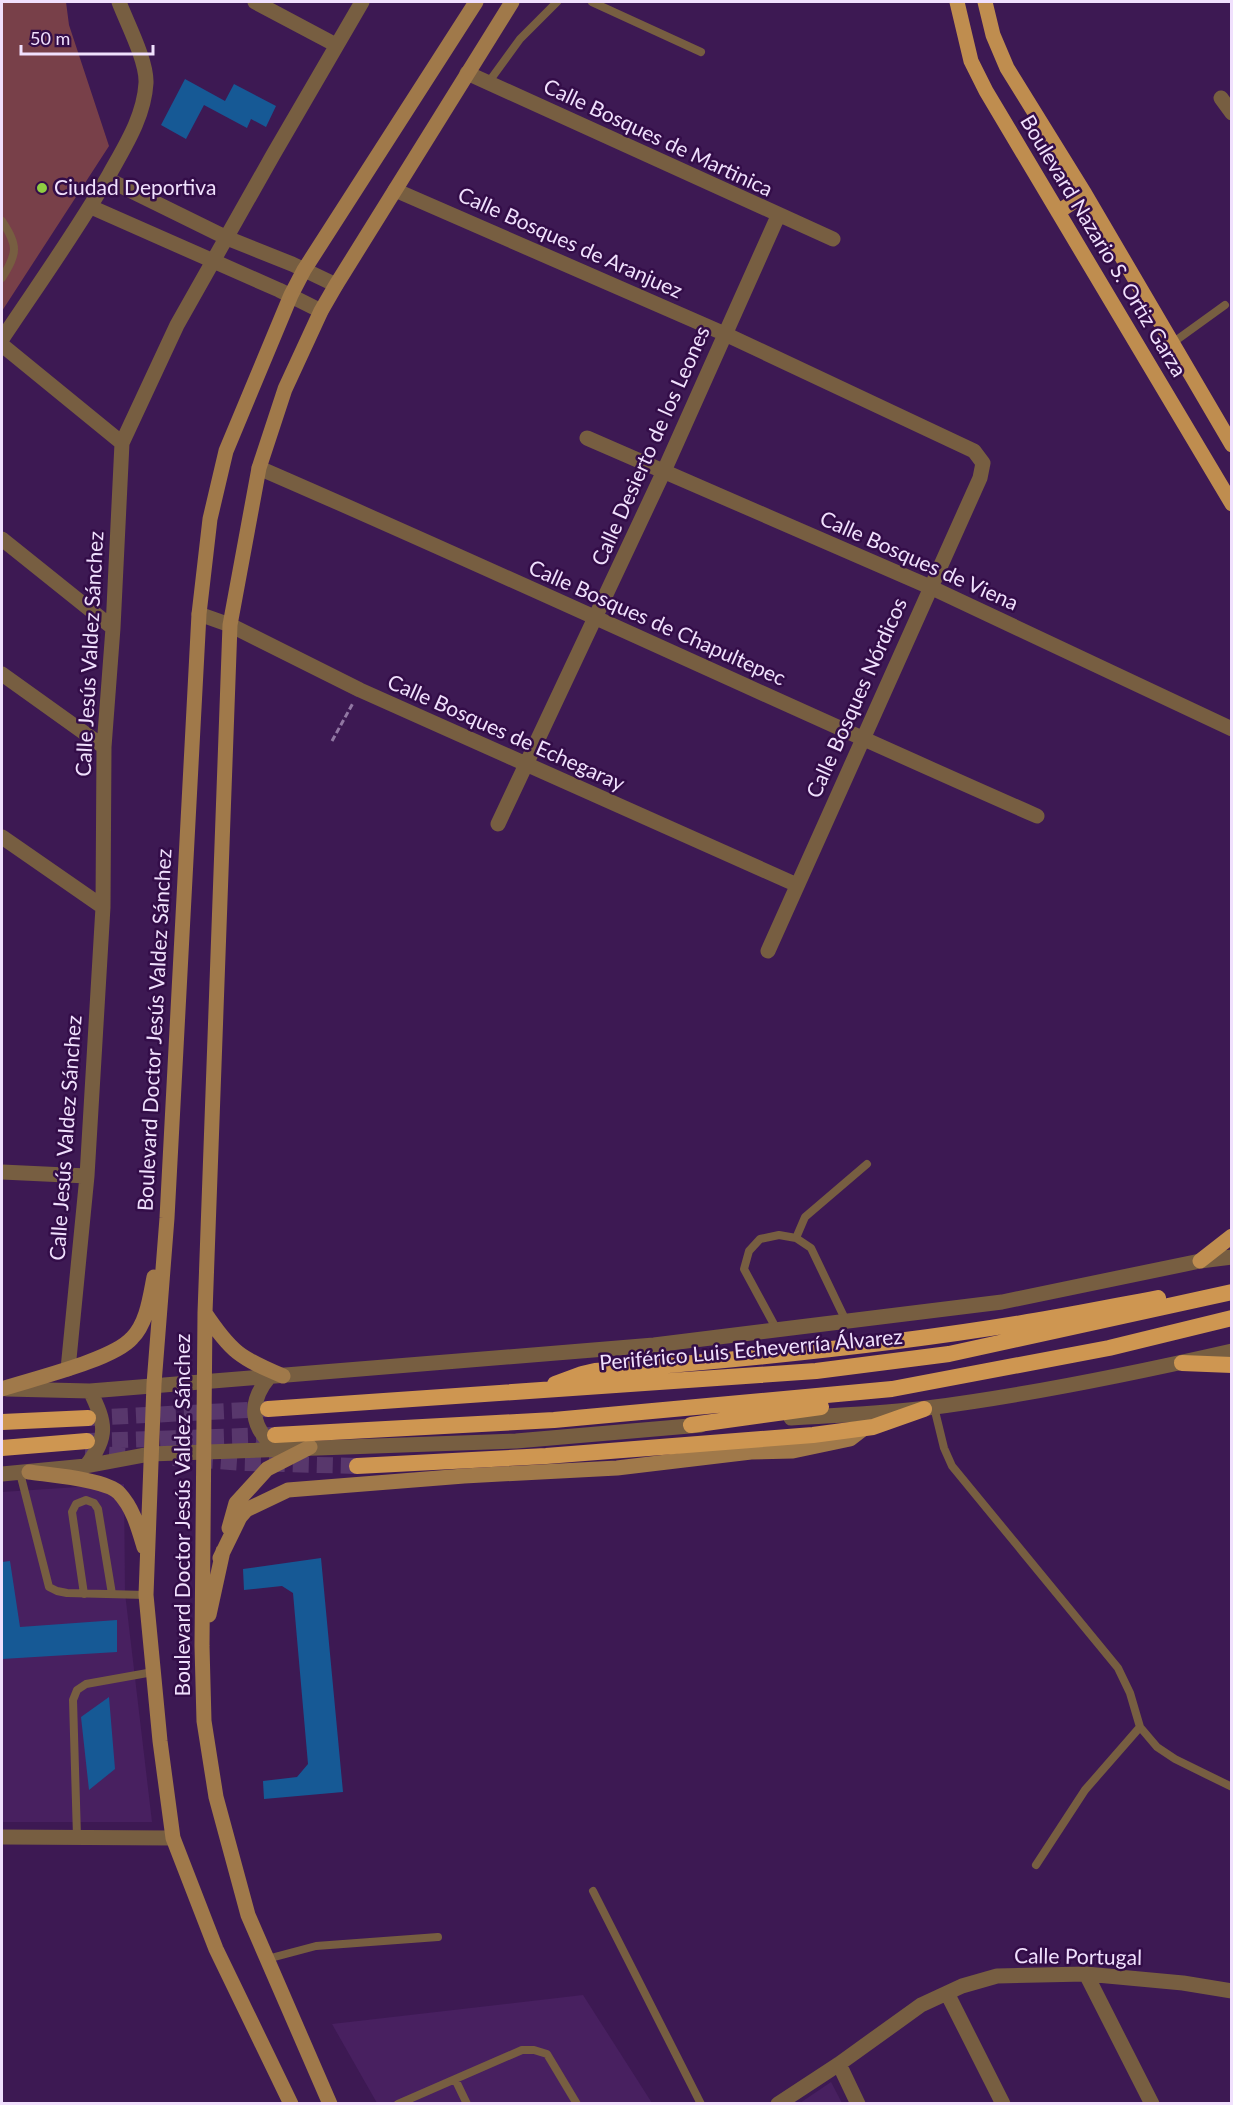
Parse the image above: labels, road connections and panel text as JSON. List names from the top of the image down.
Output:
{
  "streets": {
    "highway": ["Periférico Luis Echeverría Álvarez"],
    "main road": ["Boulevard Nazario S. Ortiz Garza", "Boulevard Doctor Jesús Valdez Sánchez"],
    "street": [
      "Calle Bosques de Martinica",
      "Calle Bosques de Aranjuez",
      "Calle Desierto de los Leones",
      "Calle Bosques de Viena",
      "Calle Bosques de Chapultepec",
      "Calle Jesús Valdez Sánchez",
      "Calle Bosques Nórdicos",
      "Calle Bosques de Echegaray",
      "Calle Portugal"
    ]
  },
  "crossings": [
    ["Calle Bosques de Martinica", "Calle Desierto de los Leones"],
    ["Calle Bosques de Martinica", "Boulevard Doctor Jesús Valdez Sánchez"],
    ["Calle Bosques de Aranjuez", "Calle Desierto de los Leones"],
    ["Calle Bosques de Aranjuez", "Calle Bosques Nórdicos"],
    ["Calle Bosques de Aranjuez", "Boulevard Doctor Jesús Valdez Sánchez"],
    ["Calle Desierto de los Leones", "Calle Bosques de Viena"],
    ["Calle Desierto de los Leones", "Calle Bosques de Chapultepec"],
    ["Calle Desierto de los Leones", "Calle Bosques de Echegaray"],
    ["Calle Bosques de Viena", "Calle Bosques Nórdicos"],
    ["Calle Bosques de Chapultepec", "Calle Bosques Nórdicos"],
    ["Calle Bosques de Chapultepec", "Boulevard Doctor Jesús Valdez Sánchez"],
    ["Calle Bosques Nórdicos", "Calle Bosques de Echegaray"],
    ["Calle Bosques de Echegaray", "Boulevard Doctor Jesús Valdez Sánchez"]
  ],
  "places": ["Ciudad Deportiva"],
  "scale_bar": "50 m"
}
